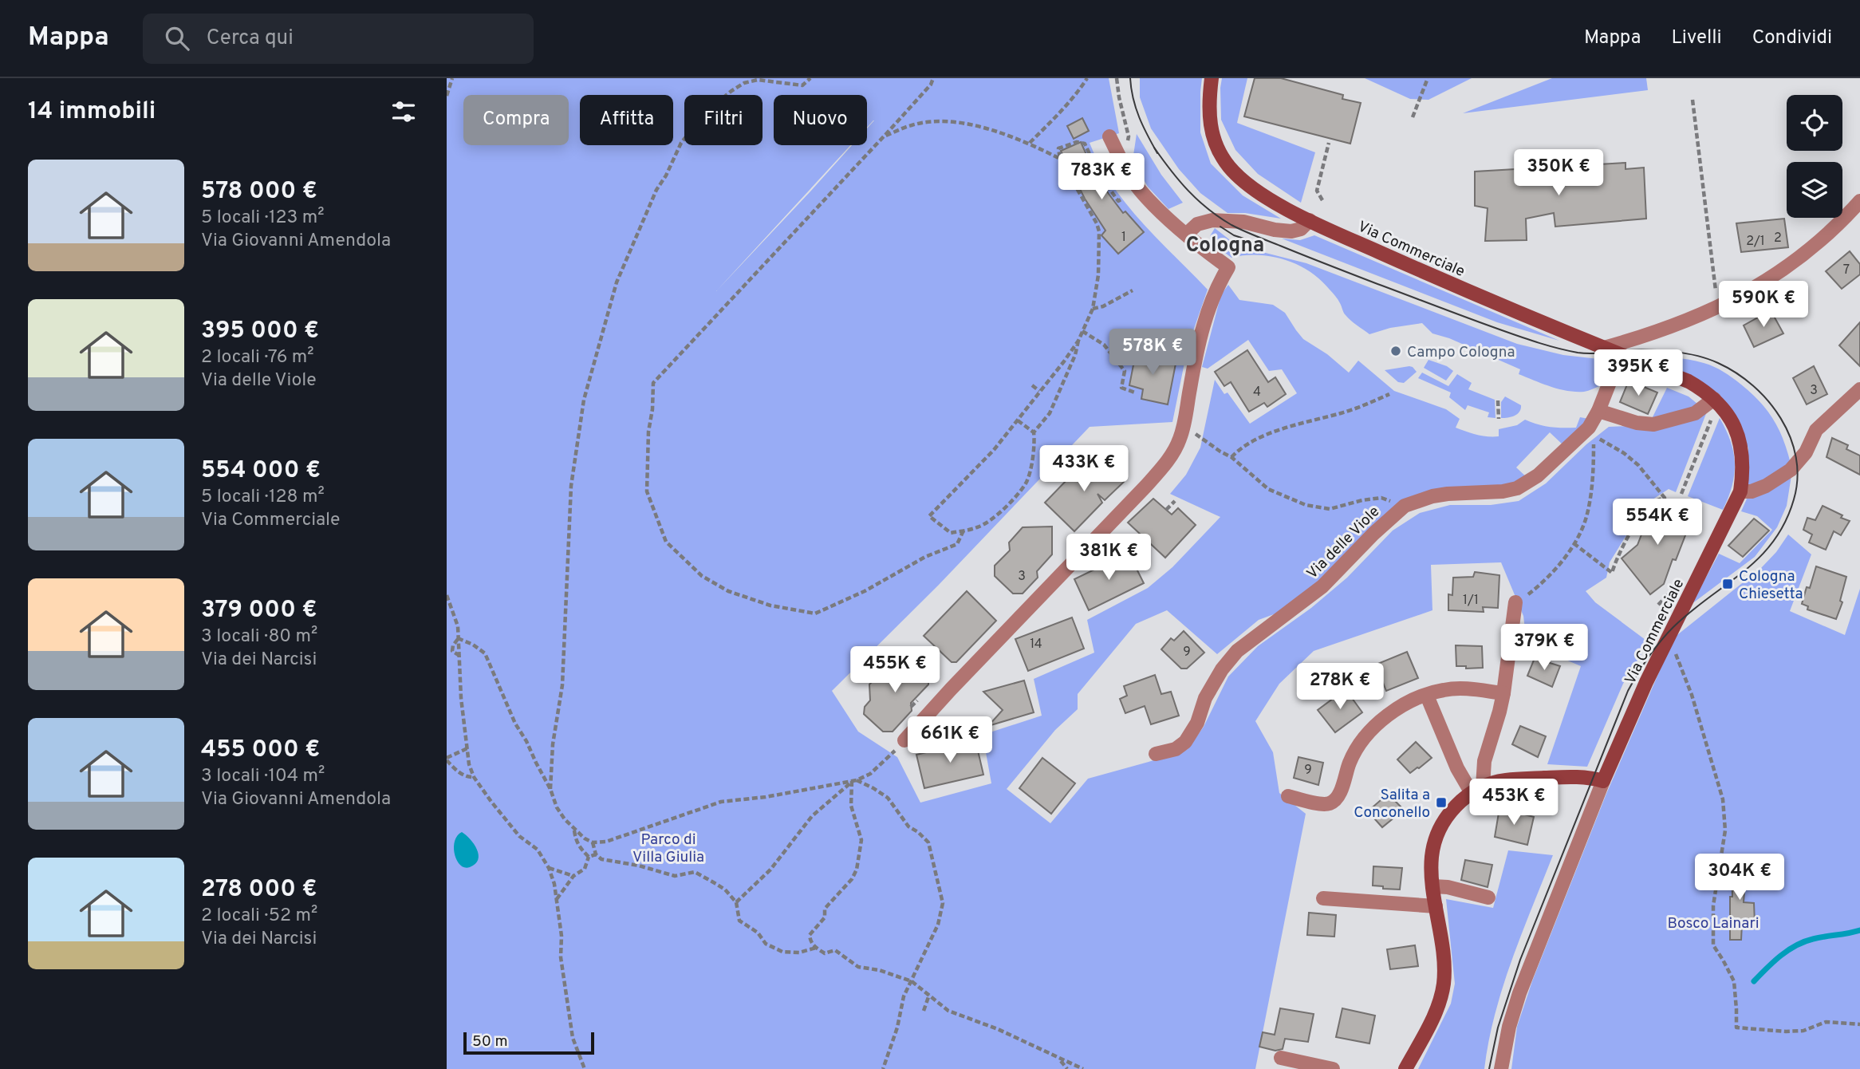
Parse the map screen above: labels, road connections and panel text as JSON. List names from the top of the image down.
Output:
{
  "streets": {
    "main road": ["Via Commerciale"],
    "street": ["Via delle Viole"]
  },
  "crossings": [
    ["Via Commerciale", "Via delle Viole"]
  ],
  "districts": ["Cologna"],
  "parks": ["Parco di Villa Giulia", "Bosco Lainari"],
  "places": {
    "other": ["Campo Cologna"],
    "transit": ["Cologna Chiesetta", "Salita a Conconello"]
  },
  "house_numbers": [
    "1",
    "2",
    "2/1",
    "7",
    "3",
    "4",
    "3",
    "1/1",
    "14",
    "9",
    "9"
  ],
  "scale_bar": "50 m",
  "page": {
    "header": "Mappa",
    "search": "Cerca qui",
    "nav": ["Mappa", "Livelli", "Condividi"],
    "heading": "14 immobili",
    "chip": [
      "Compra",
      "Affitta",
      "Filtri",
      "Nuovo"
    ],
    "list": [
      {
        "name": "578 000 €",
        "note": "5 locali · 123 m² · Via Giovanni Amendola"
      },
      {
        "name": "395 000 €",
        "note": "2 locali · 76 m² · Via delle Viole"
      },
      {
        "name": "554 000 €",
        "note": "5 locali · 128 m² · Via Commerciale"
      },
      {
        "name": "379 000 €",
        "note": "3 locali · 80 m² · Via dei Narcisi"
      },
      {
        "name": "455 000 €",
        "note": "3 locali · 104 m² · Via Giovanni Amendola"
      },
      {
        "name": "278 000 €",
        "note": "2 locali · 52 m² · Via dei Narcisi"
      }
    ],
    "price": [
      "350K €",
      "783K €",
      "590K €",
      "578K €",
      "395K €",
      "433K €",
      "554K €",
      "381K €",
      "379K €",
      "455K €",
      "278K €",
      "661K €",
      "453K €",
      "304K €"
    ],
    "scale": "50 m"
  }
}
